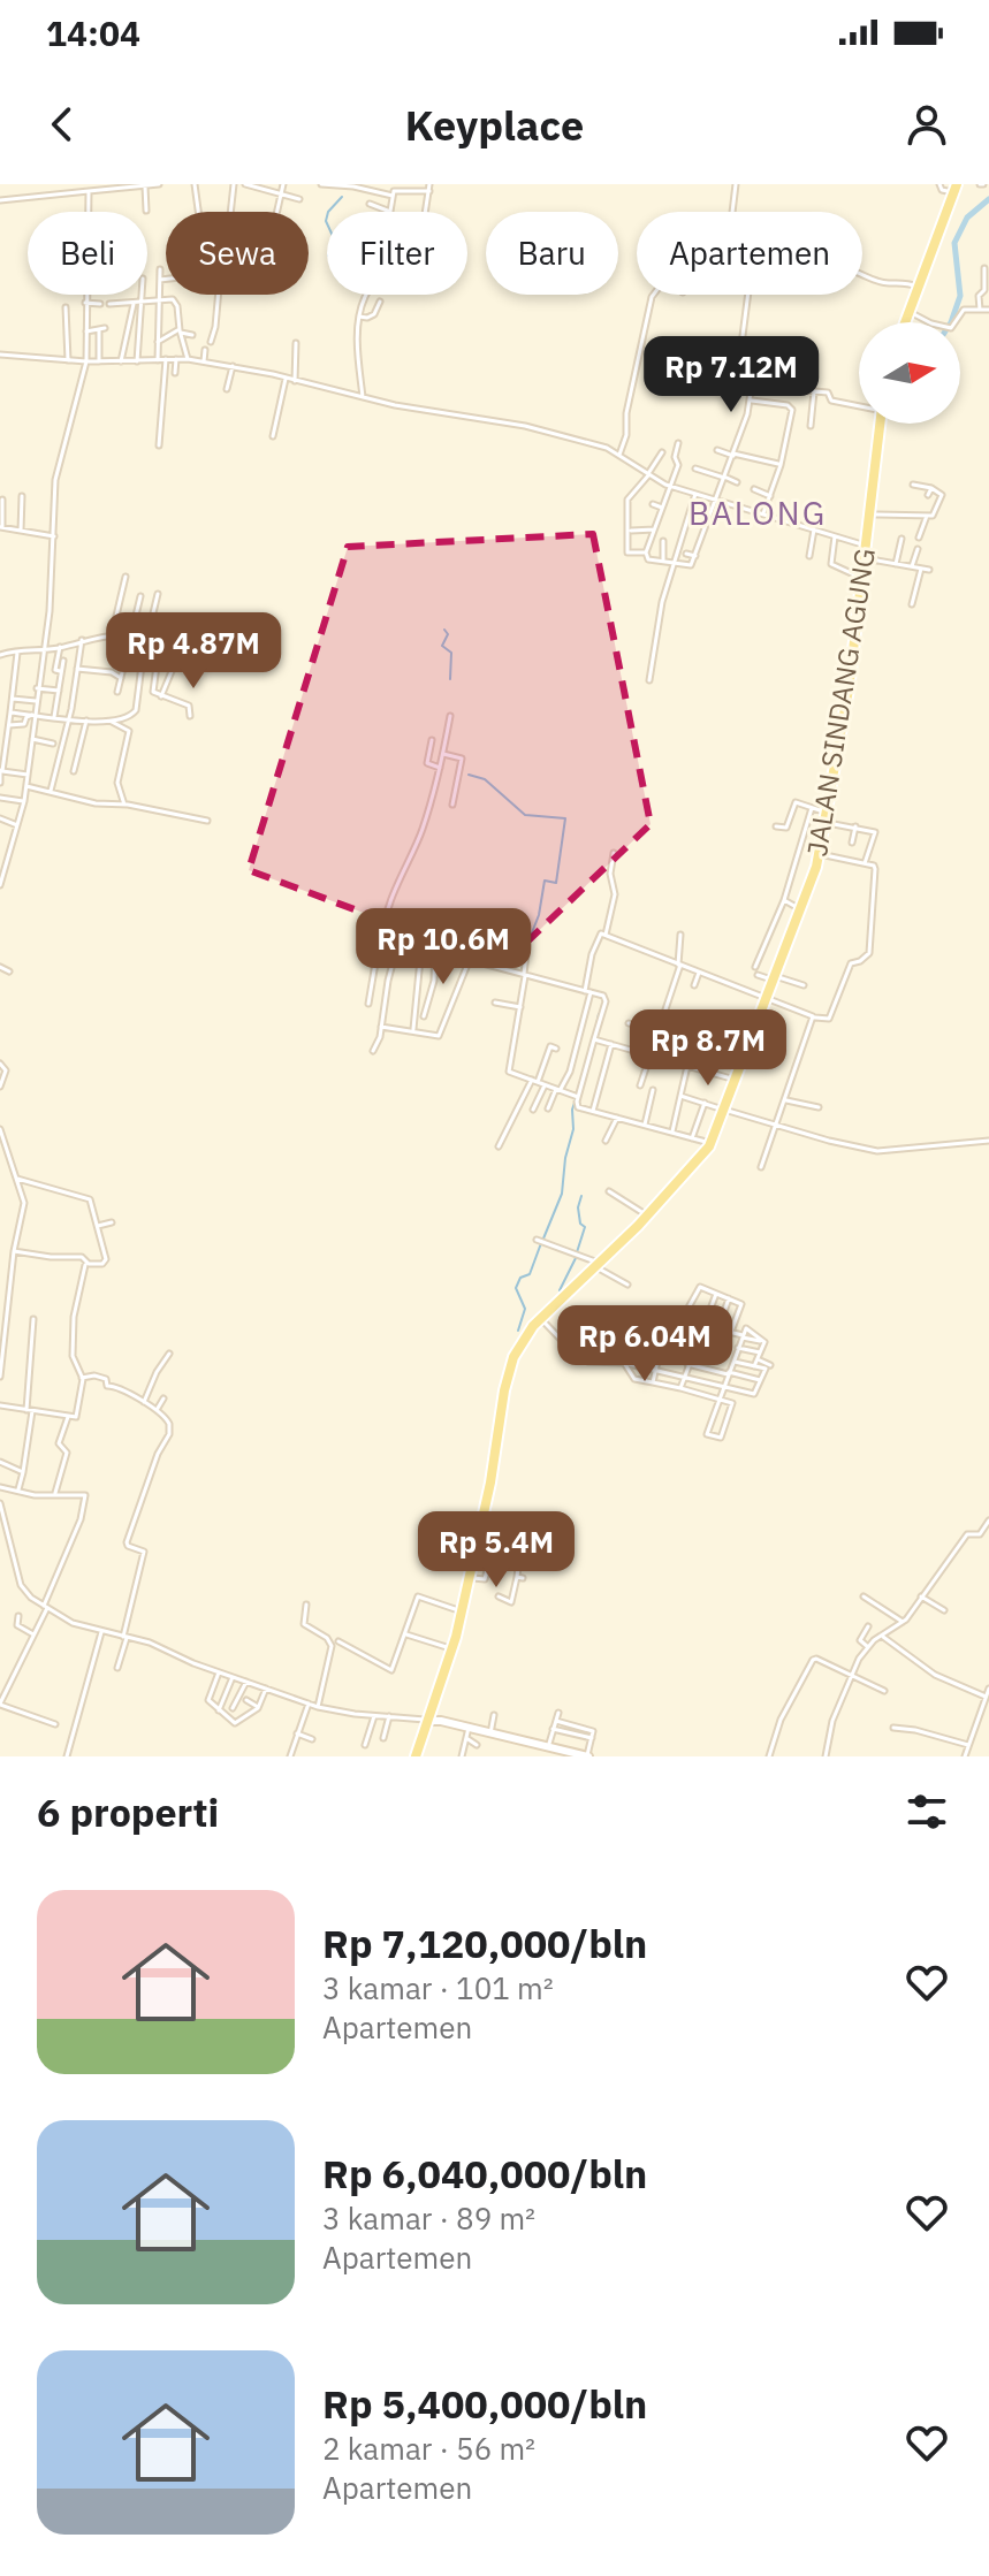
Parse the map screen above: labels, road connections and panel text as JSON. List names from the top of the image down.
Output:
{
  "streets": {
    "main road": ["JALAN SINDANG AGUNG"]
  },
  "districts": ["BALONG"],
  "north": "right",
  "page": {
    "status": "14:04",
    "header": "Keyplace",
    "chip": [
      "Beli",
      "Sewa",
      "Filter",
      "Baru",
      "Apartemen"
    ],
    "price": [
      "Rp 7.12M",
      "Rp 4.87M",
      "Rp 10.6M",
      "Rp 8.7M",
      "Rp 6.04M",
      "Rp 5.4M"
    ],
    "heading": "6 properti",
    "list": [
      {
        "name": "Rp 7,120,000/bln",
        "note": "3 kamar · 101 m² · Apartemen"
      },
      {
        "name": "Rp 6,040,000/bln",
        "note": "3 kamar · 89 m² · Apartemen"
      },
      {
        "name": "Rp 5,400,000/bln",
        "note": "2 kamar · 56 m² · Apartemen"
      }
    ]
  }
}
